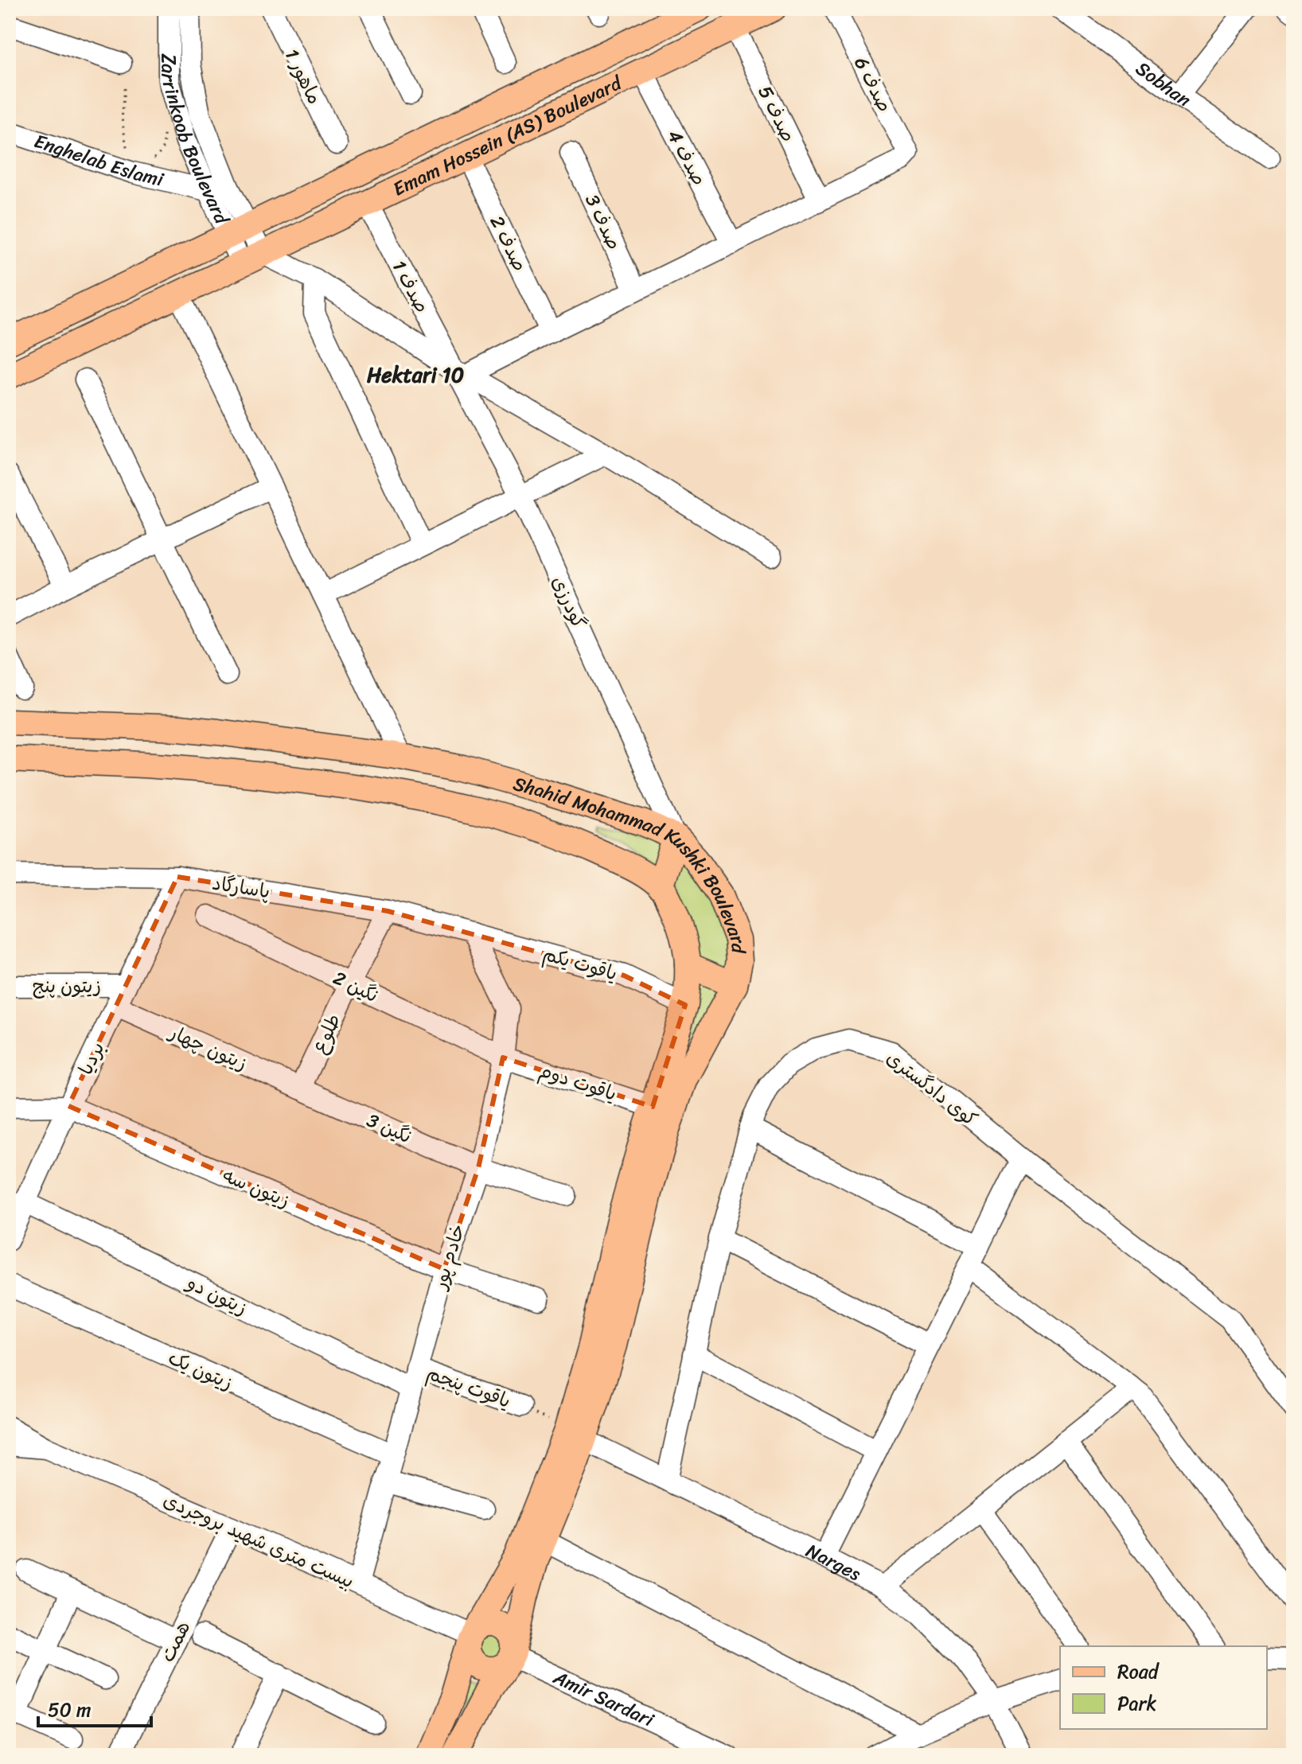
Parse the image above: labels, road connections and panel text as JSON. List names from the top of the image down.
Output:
{
  "streets": {
    "main road": ["Emam Hossein (AS) Boulevard", "Shahid Mohammad Kushki Boulevard"],
    "street": [
      "ماهور 1",
      "Sobhan",
      "صدف 6",
      "صدف 5",
      "Zarrinkoob Boulevard",
      "صدف 4",
      "Enghelab Eslami",
      "صدف 3",
      "صدف 2",
      "صدف 1",
      "گودرزی",
      "پاسارگاد",
      "یاقوت یکم",
      "زیتون پنج",
      "نگین 2",
      "طلوع",
      "زیتون چهار",
      "بردیا",
      "یاقوت دوم",
      "کوی دادگستری",
      "نگین 3",
      "زیتون سه",
      "خادم پور",
      "زیتون دو",
      "زیتون یک",
      "یاقوت پنجم",
      "بیست متری شهید بروجردی",
      "Narges",
      "همت",
      "Amir Sardari"
    ]
  },
  "crossings": [
    ["صدف 6", "صدف 5"],
    ["صدف 5", "Emam Hossein (AS) Boulevard"],
    ["Emam Hossein (AS) Boulevard", "Zarrinkoob Boulevard"],
    ["Emam Hossein (AS) Boulevard", "صدف 4"],
    ["Emam Hossein (AS) Boulevard", "صدف 2"],
    ["Emam Hossein (AS) Boulevard", "صدف 1"],
    ["Zarrinkoob Boulevard", "Enghelab Eslami"],
    ["صدف 1", "گودرزی"],
    ["گودرزی", "Shahid Mohammad Kushki Boulevard"],
    ["Shahid Mohammad Kushki Boulevard", "یاقوت یکم"],
    ["Shahid Mohammad Kushki Boulevard", "یاقوت دوم"],
    ["Shahid Mohammad Kushki Boulevard", "بیست متری شهید بروجردی"],
    ["Shahid Mohammad Kushki Boulevard", "Narges"],
    ["Shahid Mohammad Kushki Boulevard", "Amir Sardari"],
    ["پاسارگاد", "یاقوت یکم"],
    ["پاسارگاد", "طلوع"],
    ["پاسارگاد", "بردیا"],
    ["پاسارگاد", "خادم پور"],
    ["یاقوت یکم", "خادم پور"],
    ["زیتون پنج", "بردیا"],
    ["نگین 2", "طلوع"],
    ["نگین 2", "یاقوت دوم"],
    ["نگین 2", "خادم پور"],
    ["طلوع", "زیتون چهار"],
    ["طلوع", "نگین 3"],
    ["زیتون چهار", "بردیا"],
    ["زیتون چهار", "نگین 3"],
    ["بردیا", "زیتون سه"],
    ["بردیا", "زیتون دو"],
    ["یاقوت دوم", "خادم پور"],
    ["کوی دادگستری", "Narges"],
    ["نگین 3", "خادم پور"],
    ["زیتون سه", "خادم پور"],
    ["خادم پور", "زیتون دو"],
    ["خادم پور", "زیتون یک"],
    ["خادم پور", "یاقوت پنجم"],
    ["خادم پور", "بیست متری شهید بروجردی"],
    ["بیست متری شهید بروجردی", "همت"],
    ["بیست متری شهید بروجردی", "Amir Sardari"]
  ],
  "districts": ["Hektari 10"],
  "legend": ["Road", "Park"],
  "scale_bar": "50 m"
}
